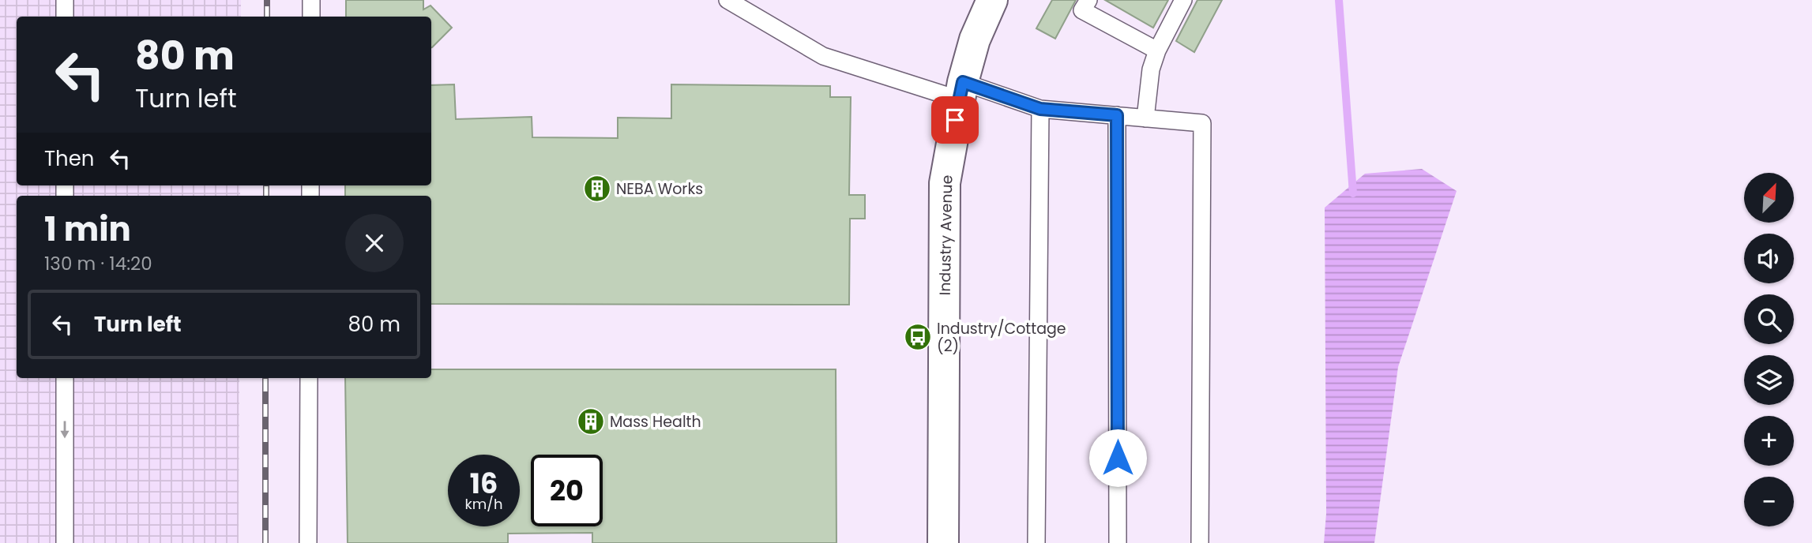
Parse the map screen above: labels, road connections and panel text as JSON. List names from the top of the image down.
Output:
{
  "streets": {
    "street": ["Industry Avenue"]
  },
  "places": {
    "building": ["NEBA Works", "Mass Health"],
    "bus stop": ["Industry/Cottage (2)"]
  },
  "north": "top right",
  "page": {
    "turn": ["80 m", "Turn left"],
    "then": "Then",
    "map_buttons": ["+", "−"],
    "heading": ["1 min", "130 m · 14:20"],
    "list": [
      {
        "name": "Turn left",
        "value": "80 m"
      }
    ],
    "speed": "16 km/h",
    "limit": "20"
  }
}
